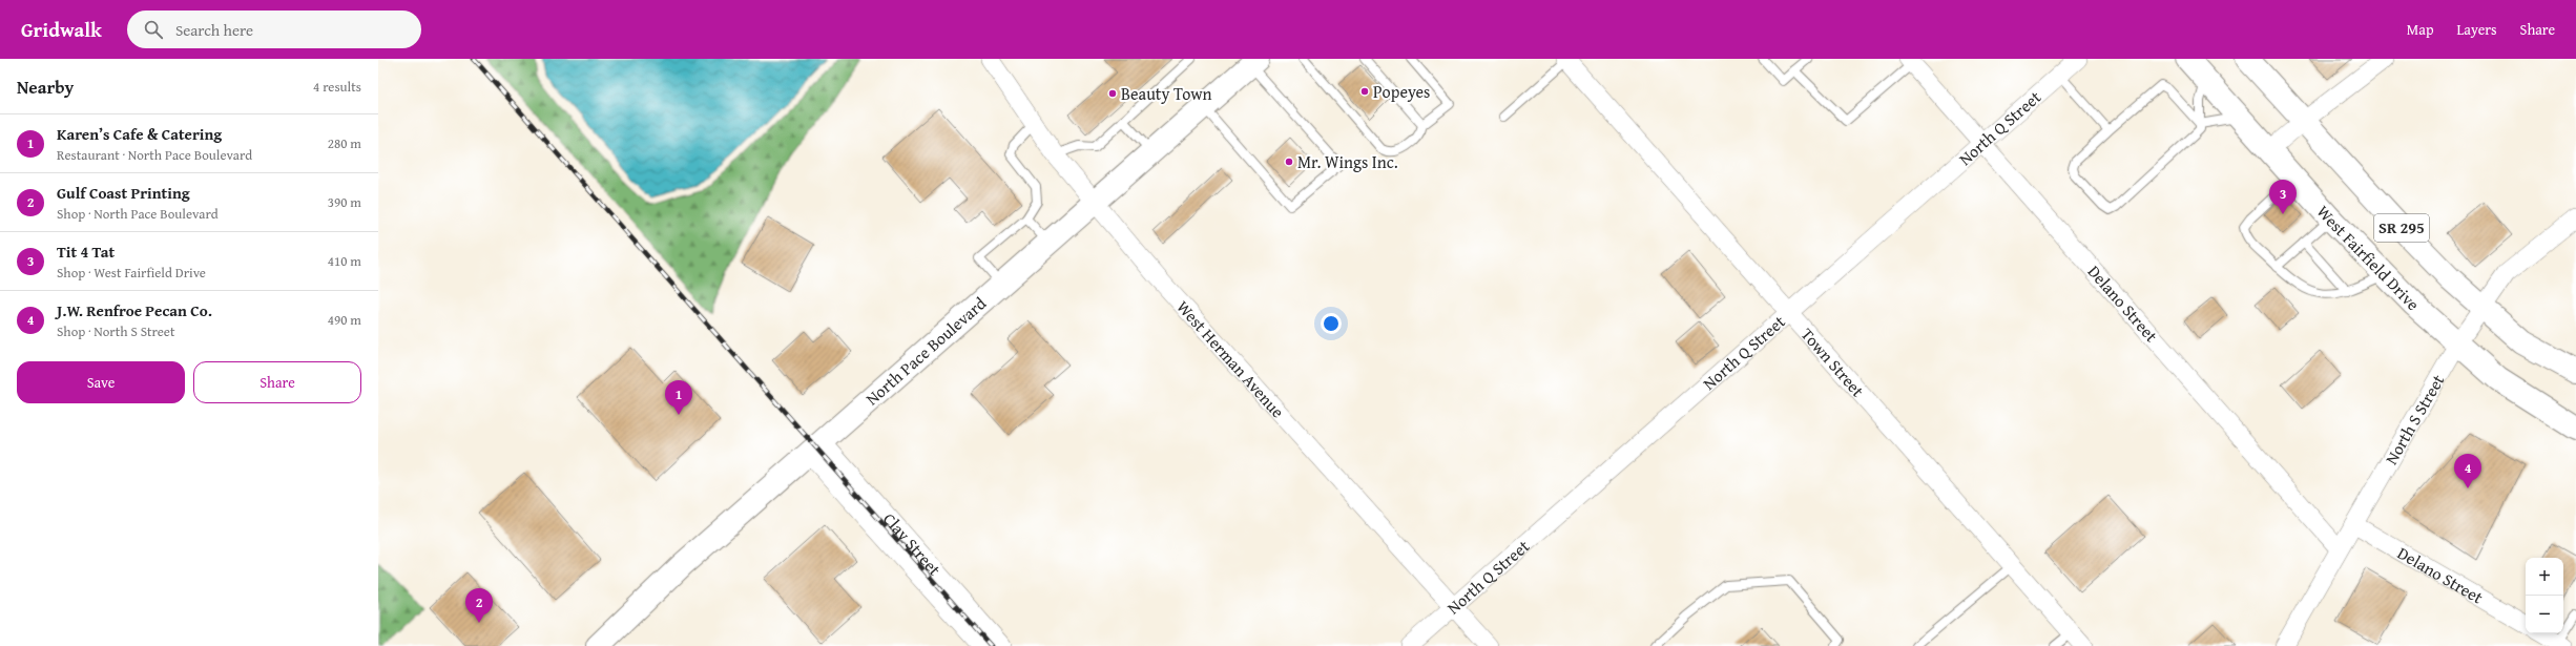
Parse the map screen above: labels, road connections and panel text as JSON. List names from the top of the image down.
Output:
{
  "streets": {
    "main road": ["SR 295", "West Fairfield Drive", "North Pace Boulevard"],
    "street": [
      "North Q Street",
      "Delano Street",
      "West Herman Avenue",
      "Town Street",
      "North S Street",
      "Clay Street"
    ]
  },
  "crossings": [
    ["North Q Street", "Delano Street"],
    ["North Q Street", "West Herman Avenue"],
    ["North Q Street", "Town Street"],
    ["SR 295", "North S Street"],
    ["West Fairfield Drive", "North S Street"],
    ["Delano Street", "North S Street"],
    ["North Pace Boulevard", "West Herman Avenue"],
    ["North Pace Boulevard", "Clay Street"]
  ],
  "places": ["Popeyes", "Beauty Town", "Mr. Wings Inc."],
  "page": {
    "header": "Gridwalk",
    "search": "Search here",
    "nav": ["Map", "Layers", "Share"],
    "heading": ["Nearby", "4 results"],
    "list": [
      {
        "mark": "1",
        "name": "Karen’s Cafe & Catering",
        "note": "Restaurant · North Pace Boulevard",
        "value": "280 m"
      },
      {
        "mark": "2",
        "name": "Gulf Coast Printing",
        "note": "Shop · North Pace Boulevard",
        "value": "390 m"
      },
      {
        "mark": "3",
        "name": "Tit 4 Tat",
        "note": "Shop · West Fairfield Drive",
        "value": "410 m"
      },
      {
        "mark": "4",
        "name": "J.W. Renfroe Pecan Co.",
        "note": "Shop · North S Street",
        "value": "490 m"
      }
    ],
    "pins": [
      "3",
      "1",
      "4",
      "2"
    ],
    "buttons": ["Save", "Share"],
    "map_buttons": ["+", "−"]
  }
}
